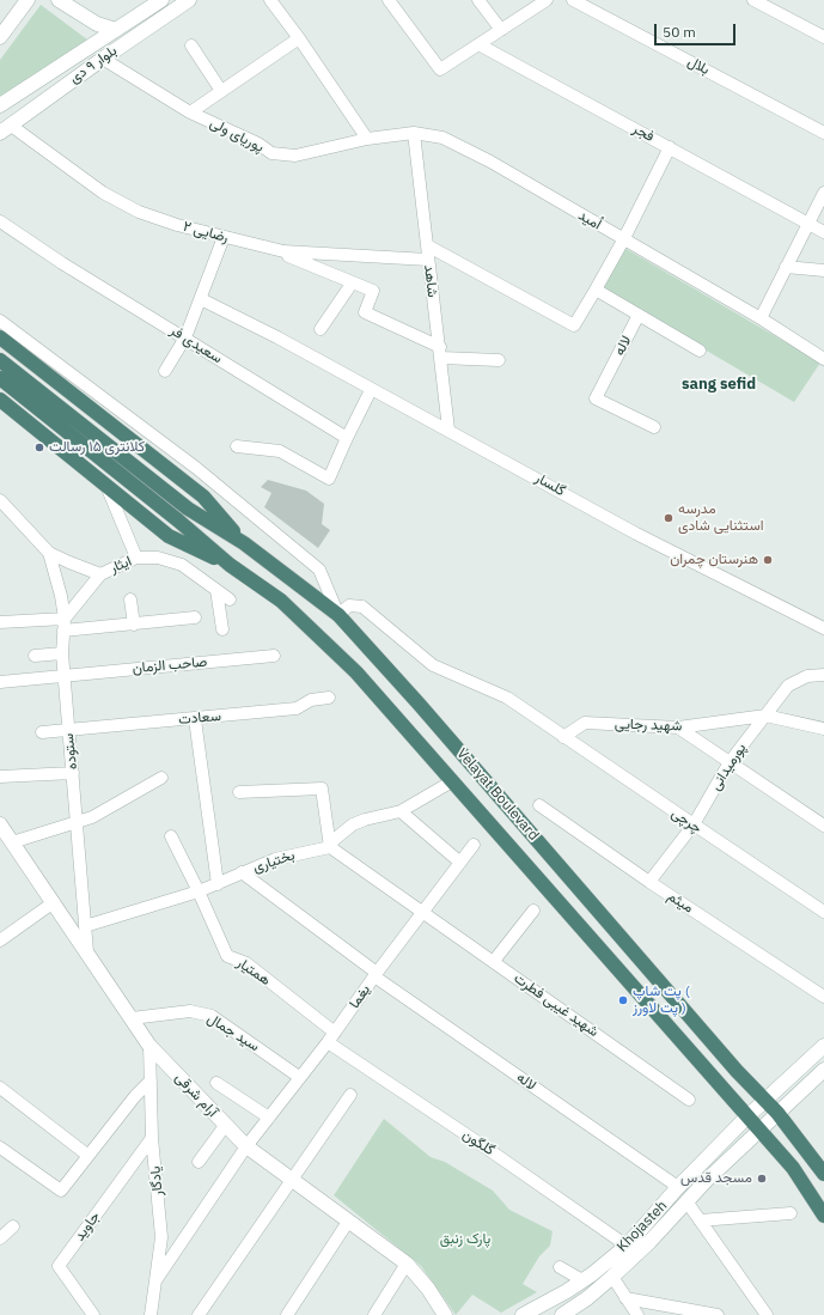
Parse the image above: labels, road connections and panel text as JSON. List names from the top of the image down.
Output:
{
  "streets": {
    "highway": ["Velayat Boulevard"],
    "main road": ["بلوار ۹ دی", "آرام شرقی", "Khojasteh"],
    "street": [
      "بلال",
      "فجر",
      "پوریای ولی",
      "اُمید",
      "رضایی ۲",
      "شاهد",
      "سعیدی فر",
      "لاله",
      "گلسار",
      "ایثار",
      "صاحب الزمان",
      "سعادت",
      "شهید رجایی",
      "ستوده",
      "پورمیدانی",
      "چرچی",
      "بختیاری",
      "میثم",
      "همتیار",
      "یغما",
      "شهید غیبی فطرت",
      "سید جمال",
      "گلگون",
      "یادگار",
      "جاوید"
    ]
  },
  "crossings": [
    ["بلوار ۹ دی", "پوریای ولی"],
    ["بلوار ۹ دی", "رضایی ۲"],
    ["پوریای ولی", "اُمید"],
    ["پوریای ولی", "شاهد"],
    ["اُمید", "شاهد"],
    ["رضایی ۲", "شاهد"],
    ["شاهد", "گلسار"],
    ["لاله", "بختیاری"],
    ["لاله", "یغما"],
    ["لاله", "Khojasteh"],
    ["ایثار", "ستوده"],
    ["صاحب الزمان", "ستوده"],
    ["سعادت", "ستوده"],
    ["شهید رجایی", "پورمیدانی"],
    ["شهید رجایی", "چرچی"],
    ["ستوده", "بختیاری"],
    ["ستوده", "آرام شرقی"],
    ["پورمیدانی", "چرچی"],
    ["پورمیدانی", "میثم"],
    ["Velayat Boulevard", "چرچی"],
    ["Velayat Boulevard", "Khojasteh"],
    ["بختیاری", "همتیار"],
    ["بختیاری", "شهید غیبی فطرت"],
    ["همتیار", "یغما"],
    ["همتیار", "گلگون"],
    ["یغما", "شهید غیبی فطرت"],
    ["یغما", "سید جمال"],
    ["یغما", "آرام شرقی"],
    ["یغما", "گلگون"],
    ["یغما", "یادگار"],
    ["سید جمال", "آرام شرقی"],
    ["آرام شرقی", "یادگار"],
    ["گلگون", "Khojasteh"],
    ["یادگار", "جاوید"]
  ],
  "districts": ["sang sefid"],
  "parks": ["پارک زنبق"],
  "places": [
    "کلانتری ۱۵ رسالت",
    "مدرسه استثنایی شادی",
    "هنرستان چمران",
    "پت شاپ ( پت لاورز )",
    "مسجد قدس"
  ],
  "scale_bar": "50 m"
}
